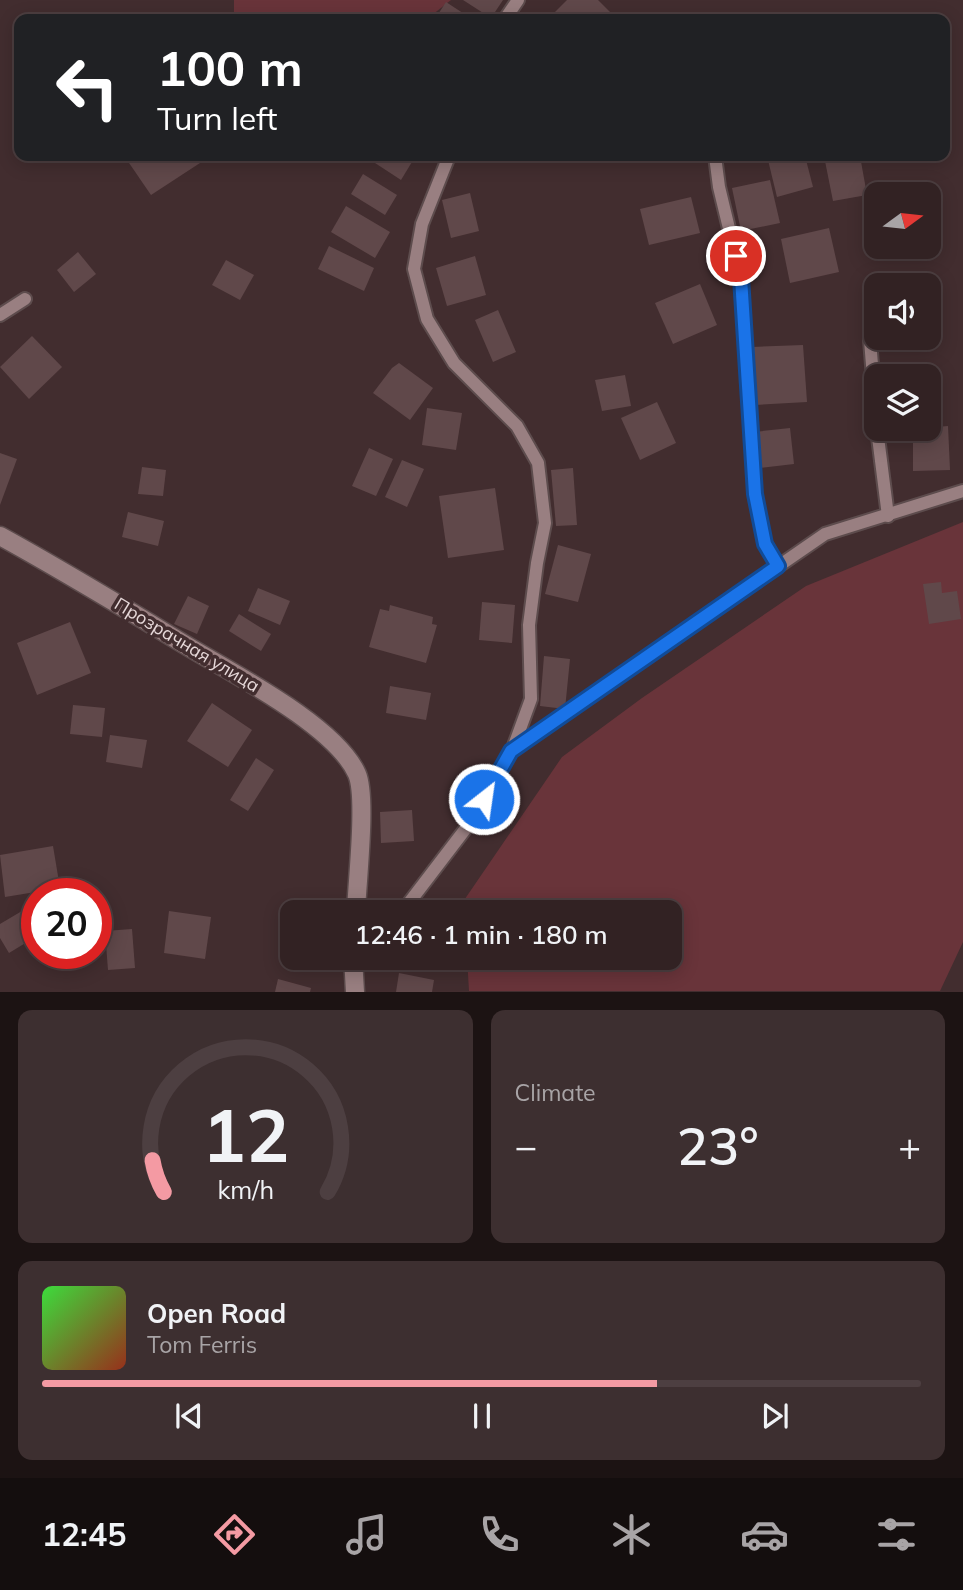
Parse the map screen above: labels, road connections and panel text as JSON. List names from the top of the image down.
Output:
{
  "streets": {
    "street": ["Прозрачная улица"]
  },
  "north": "right",
  "page": {
    "turn": ["100 m", "Turn left"],
    "limit": "20",
    "trip": "12:46 · 1 min · 180 m",
    "tile": "Climate",
    "heat": ["−", "23°", "+"],
    "song": ["Open Road", "Tom Ferris"],
    "tabs": "12:45",
    "gauge": ["12", "km/h"]
  }
}
